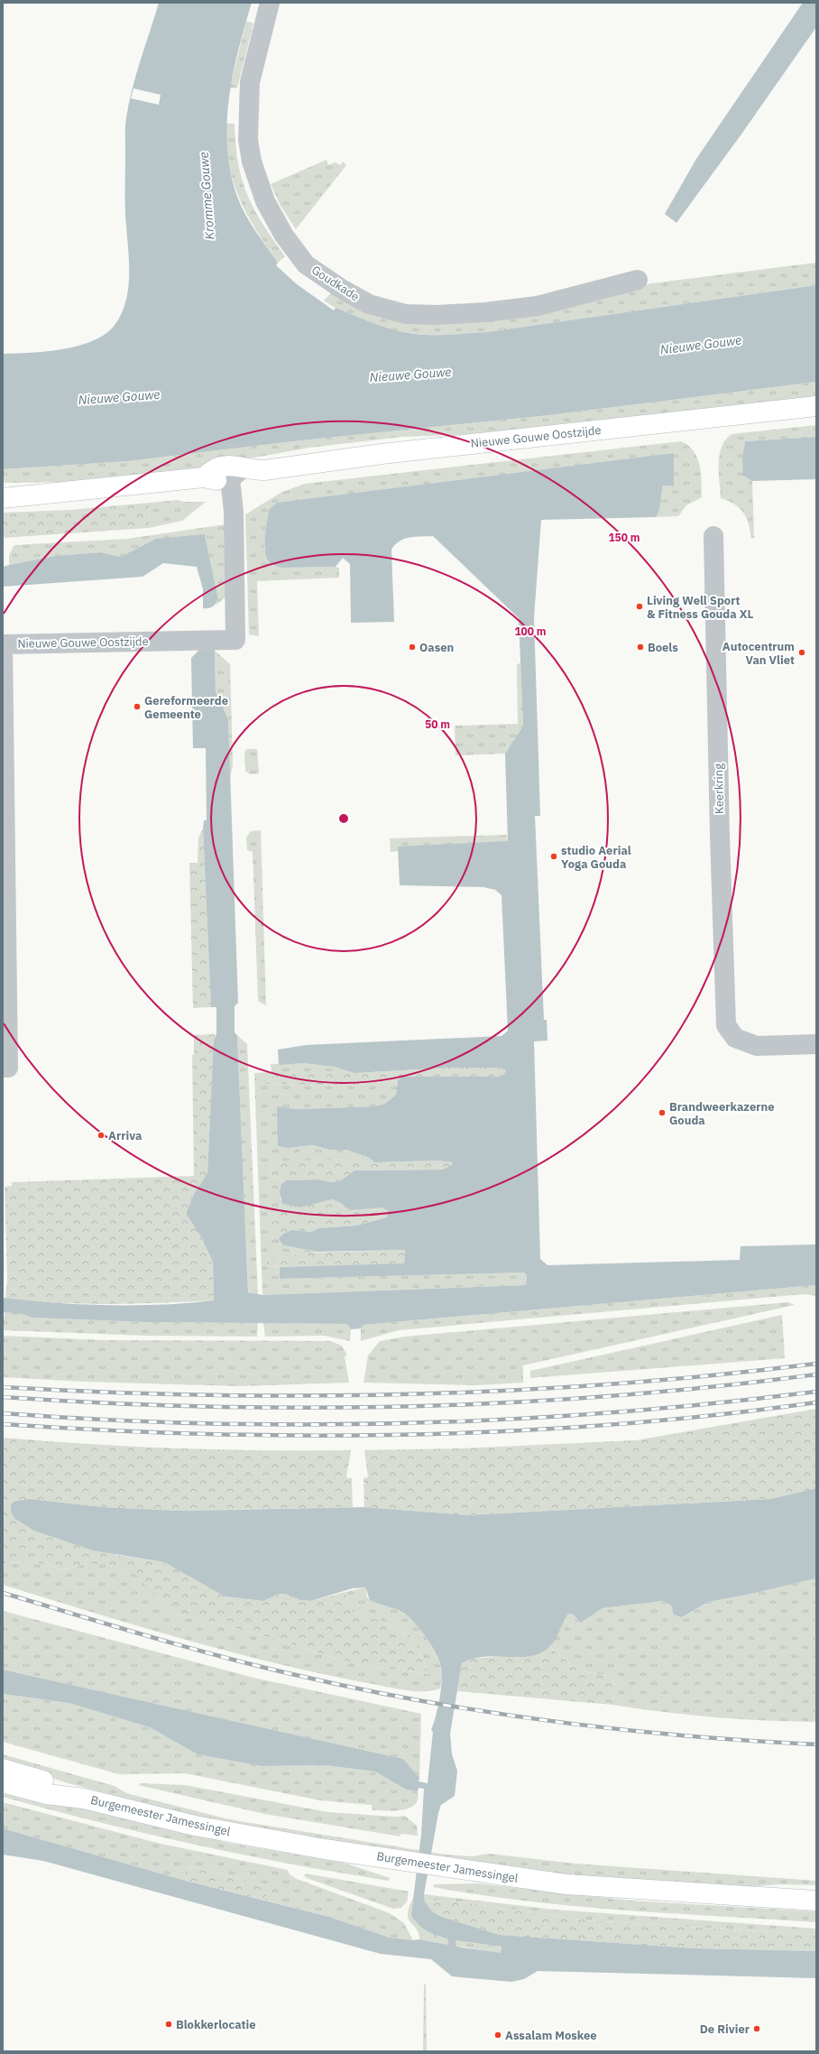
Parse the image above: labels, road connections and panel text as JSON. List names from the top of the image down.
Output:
{
  "streets": {
    "main road": ["Nieuwe Gouwe Oostzijde", "Burgemeester Jamessingel"],
    "street": ["Goudkade", "Keerkring"]
  },
  "water": ["Kromme Gouwe", "Nieuwe Gouwe"],
  "places": [
    "Living Well Sport & Fitness Gouda XL",
    "Oasen",
    "Boels",
    "Autocentrum Van Vliet",
    "Gereformeerde Gemeente",
    "studio Aerial Yoga Gouda",
    "Brandweerkazerne Gouda",
    "Arriva",
    "Blokkerlocatie",
    "De Rivier",
    "Assalam Moskee"
  ],
  "rings": ["150 m", "100 m", "50 m"]
}
